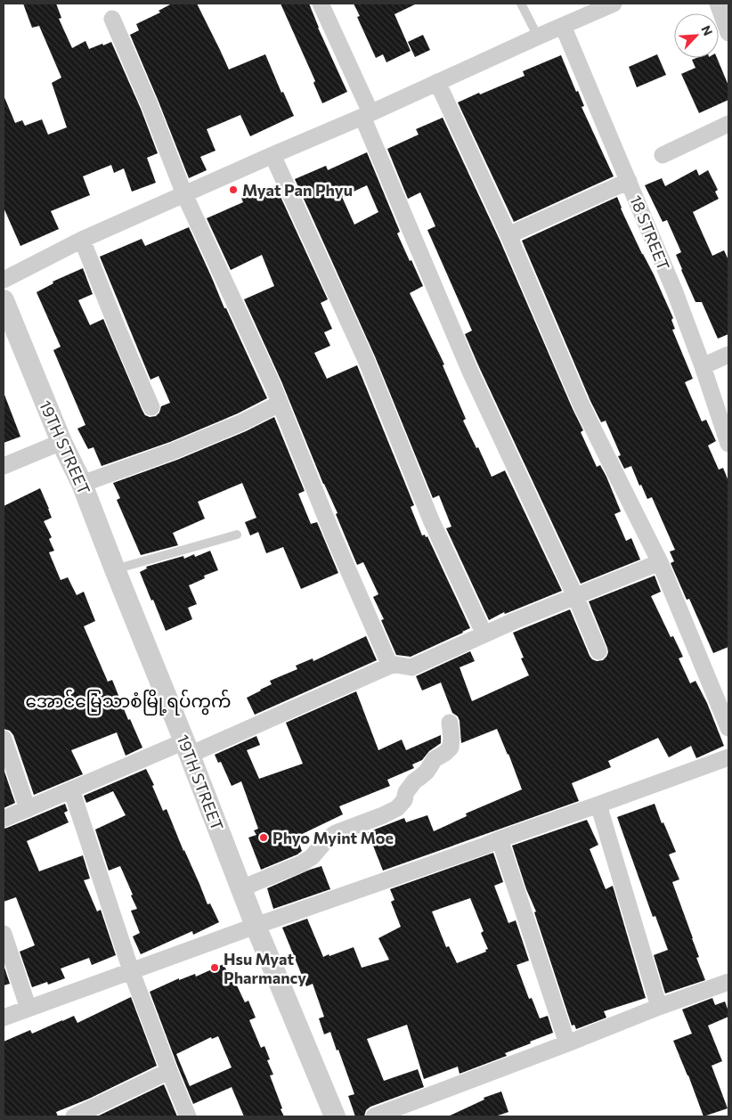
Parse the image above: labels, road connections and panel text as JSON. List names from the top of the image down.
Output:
{
  "streets": {
    "street": ["18 STREET", "19TH STREET"]
  },
  "districts": ["အောင်မြေသာစံမြို့ရပ်ကွက်"],
  "places": ["Myat Pan Phyu", "Phyo Myint Moe", "Hsu Myat Pharmancy"],
  "north": "top right"
}
